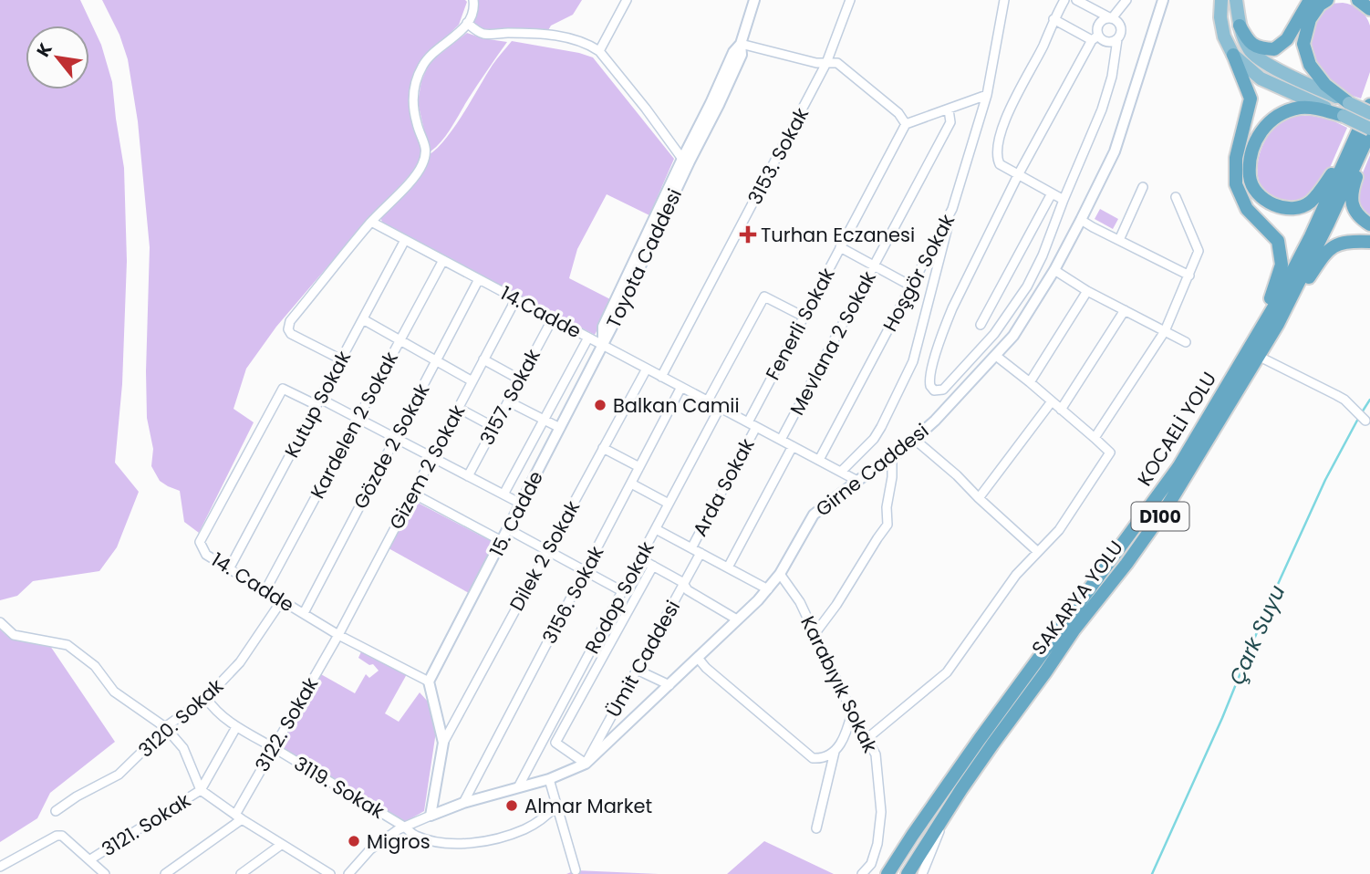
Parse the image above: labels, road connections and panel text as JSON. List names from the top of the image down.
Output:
{
  "streets": {
    "highway": ["KOCAELİ YOLU", "D100", "SAKARYA YOLU"],
    "street": [
      "3153. Sokak",
      "Toyota Caddesi",
      "Hoşgör Sokak",
      "14.Cadde",
      "Fenerli Sokak",
      "Mevlana 2 Sokak",
      "3157. Sokak",
      "Kutup Sokak",
      "Kardelen 2 Sokak",
      "Gözde 2 Sokak",
      "Gizem 2 Sokak",
      "Girne Caddesi",
      "Arda Sokak",
      "15. Cadde",
      "Dilek 2 Sokak",
      "14. Cadde",
      "3156. Sokak",
      "Rodop Sokak",
      "Ümit Caddesi",
      "Karabıyık Sokak",
      "3120. Sokak",
      "3122. Sokak",
      "3119. Sokak",
      "3121. Sokak"
    ]
  },
  "crossings": [
    ["3153. Sokak", "14.Cadde"],
    ["Toyota Caddesi", "14.Cadde"],
    ["Toyota Caddesi", "15. Cadde"],
    ["Hoşgör Sokak", "14.Cadde"],
    ["14.Cadde", "Fenerli Sokak"],
    ["14.Cadde", "Mevlana 2 Sokak"],
    ["14.Cadde", "3157. Sokak"],
    ["14.Cadde", "Kutup Sokak"],
    ["14.Cadde", "Kardelen 2 Sokak"],
    ["14.Cadde", "Gözde 2 Sokak"],
    ["14.Cadde", "Gizem 2 Sokak"],
    ["14.Cadde", "Girne Caddesi"],
    ["14.Cadde", "Arda Sokak"],
    ["14.Cadde", "15. Cadde"],
    ["14.Cadde", "Dilek 2 Sokak"],
    ["14.Cadde", "3156. Sokak"],
    ["14.Cadde", "Rodop Sokak"],
    ["Fenerli Sokak", "Arda Sokak"],
    ["Kutup Sokak", "14. Cadde"],
    ["Kardelen 2 Sokak", "14. Cadde"],
    ["KOCAELİ YOLU", "SAKARYA YOLU"],
    ["Gözde 2 Sokak", "14. Cadde"],
    ["Gizem 2 Sokak", "14. Cadde"],
    ["Gizem 2 Sokak", "3122. Sokak"],
    ["Girne Caddesi", "3156. Sokak"],
    ["Girne Caddesi", "Rodop Sokak"],
    ["Girne Caddesi", "Ümit Caddesi"],
    ["Girne Caddesi", "Karabıyık Sokak"],
    ["Girne Caddesi", "3119. Sokak"],
    ["15. Cadde", "14. Cadde"],
    ["14. Cadde", "3120. Sokak"],
    ["14. Cadde", "3122. Sokak"],
    ["3120. Sokak", "3119. Sokak"],
    ["3122. Sokak", "3119. Sokak"]
  ],
  "water": ["Çark Suyu"],
  "places": {
    "health": ["Turhan Eczanesi"],
    "other": ["Balkan Camii", "Almar Market", "Migros"]
  },
  "north": "top left"
}
